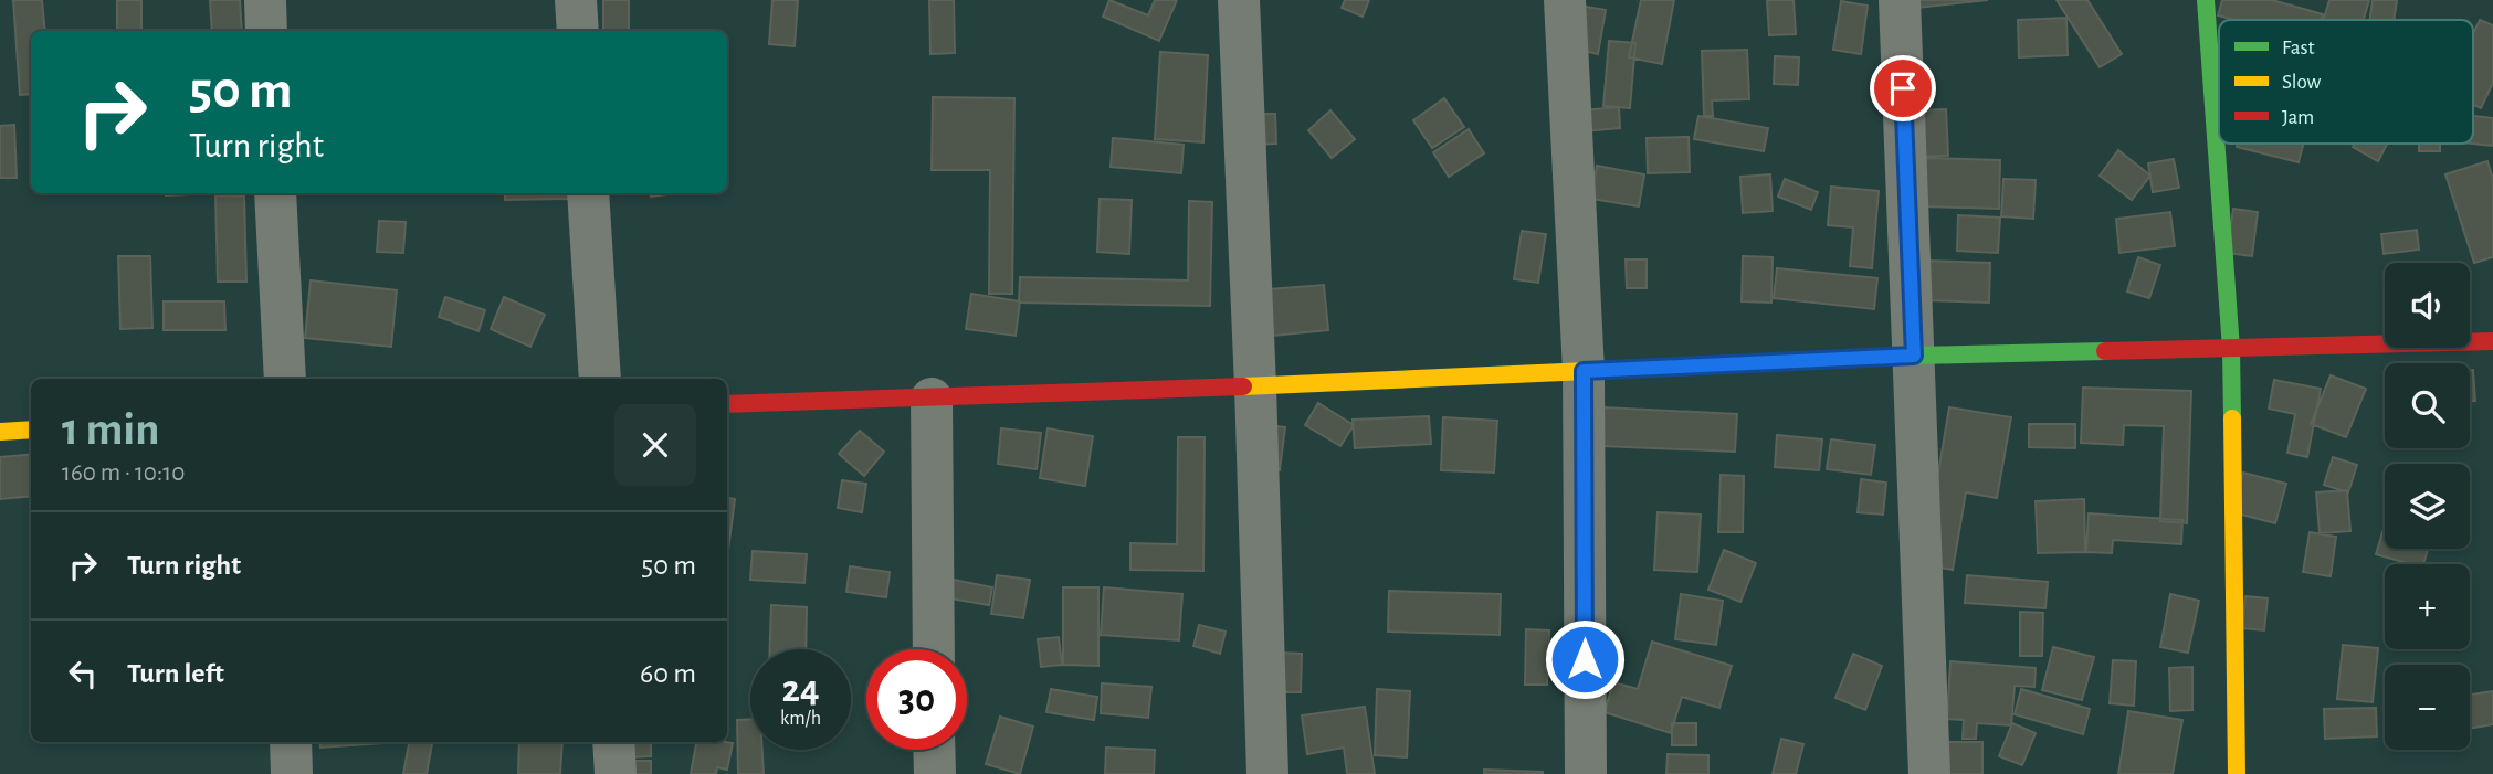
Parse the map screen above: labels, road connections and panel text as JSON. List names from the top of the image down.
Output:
{
  "legend": ["Fast", "Slow", "Jam"],
  "page": {
    "turn": ["50 m", "Turn right"],
    "map_buttons": ["+", "−"],
    "heading": ["1 min", "160 m · 10:10"],
    "list": [
      {
        "name": "Turn right",
        "value": "50 m"
      },
      {
        "name": "Turn left",
        "value": "60 m"
      }
    ],
    "speed": "24 km/h",
    "limit": "30"
  }
}
